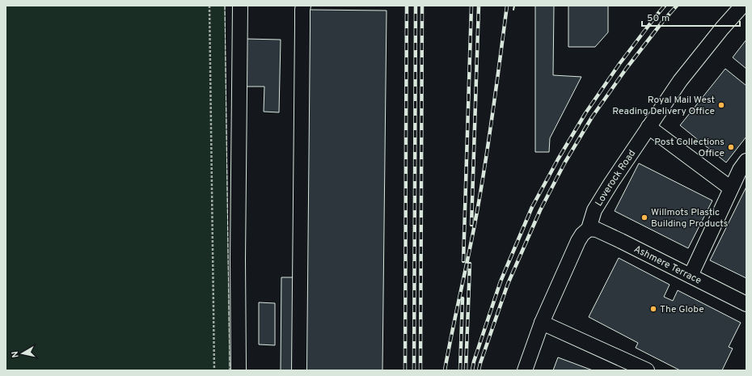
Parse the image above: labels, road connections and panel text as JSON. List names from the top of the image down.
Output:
{
  "streets": {
    "street": ["Loverock Road", "Ashmere Terrace"]
  },
  "crossings": [
    ["Loverock Road", "Ashmere Terrace"]
  ],
  "places": [
    "Royal Mail West Reading Delivery Office",
    "Post Collections Office",
    "Willmots Plastic Building Products",
    "The Globe"
  ],
  "scale_bar": "50 m",
  "north": "left"
}
